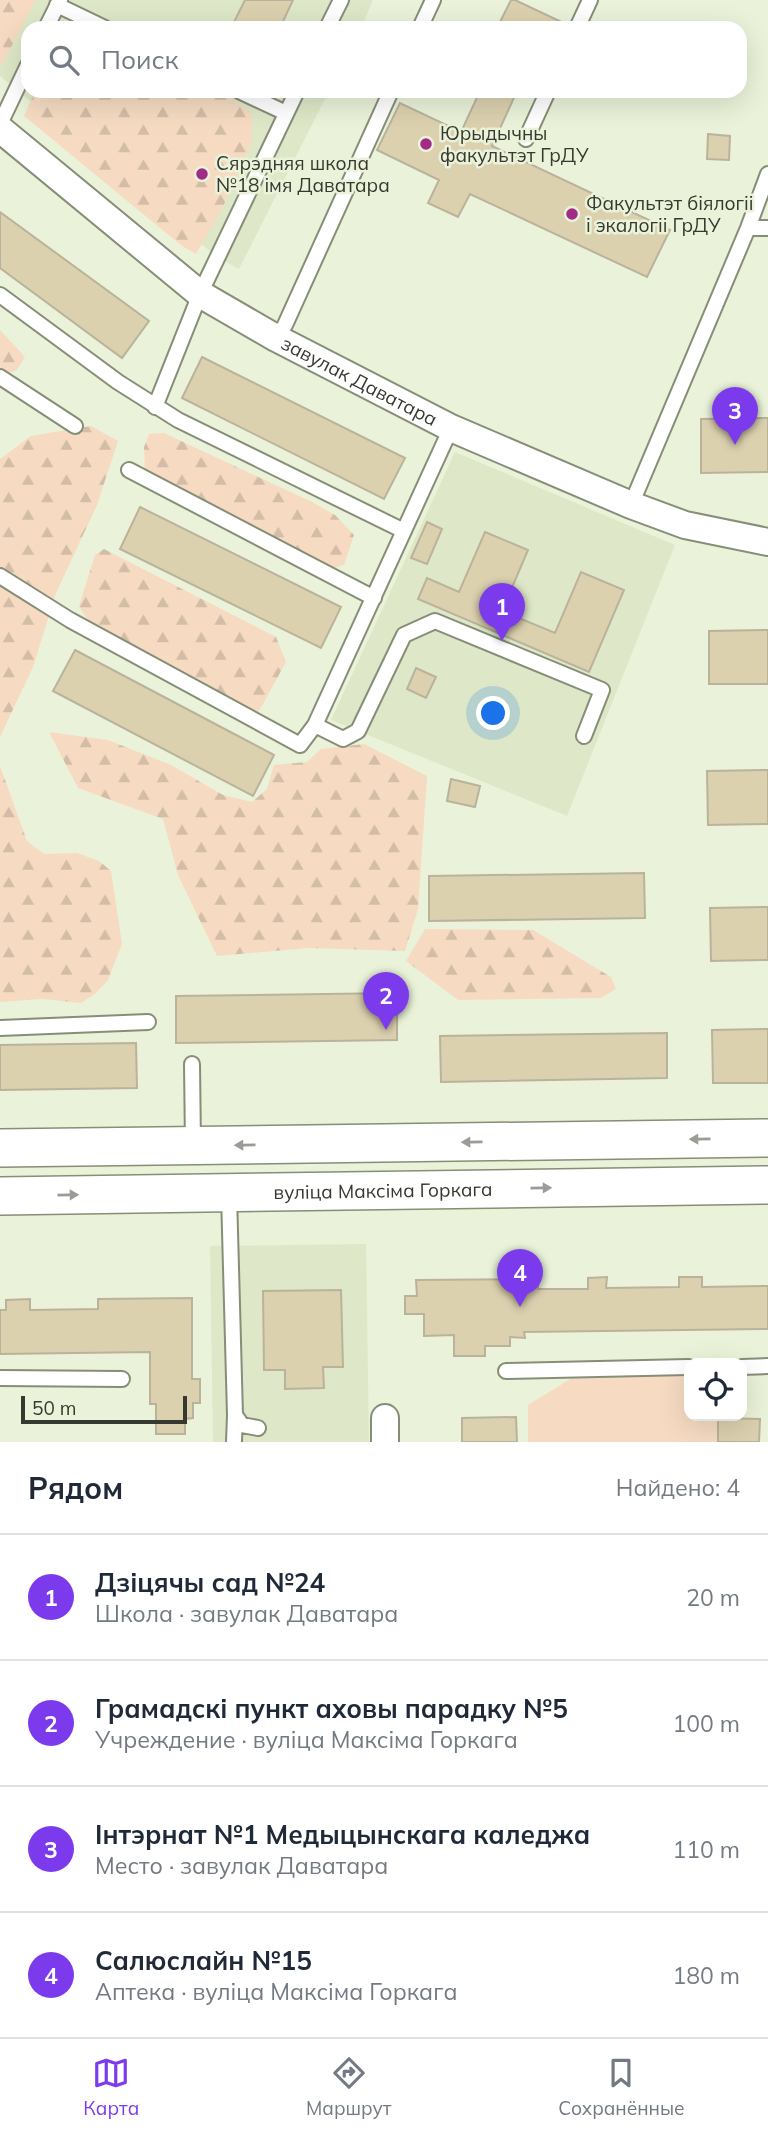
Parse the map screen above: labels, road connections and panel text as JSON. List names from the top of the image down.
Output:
{
  "streets": {
    "main road": ["вуліца Максіма Горкага"],
    "street": ["завулак Даватара"]
  },
  "places": ["Юрыдычны факультэт ГрДУ", "Сярэдняя школа №18 імя Даватара", "Факультэт біялогіі і экалогіі ГрДУ"],
  "scale_bar": "50 m",
  "page": {
    "search": "Поиск",
    "pins": [
      "3",
      "1",
      "2",
      "4"
    ],
    "scale": "50 m",
    "heading": ["Рядом", "Найдено: 4"],
    "list": [
      {
        "mark": "1",
        "name": "Дзіцячы сад №24",
        "note": "Школа · завулак Даватара",
        "value": "20 m"
      },
      {
        "mark": "2",
        "name": "Грамадскі пункт аховы парадку №5",
        "note": "Учреждение · вуліца Максіма Горкага",
        "value": "100 m"
      },
      {
        "mark": "3",
        "name": "Інтэрнат №1 Медыцынскага каледжа",
        "note": "Место · завулак Даватара",
        "value": "110 m"
      },
      {
        "mark": "4",
        "name": "Салюслайн №15",
        "note": "Аптека · вуліца Максіма Горкага",
        "value": "180 m"
      }
    ],
    "nav": ["Карта", "Маршрут", "Сохранённые"]
  }
}
